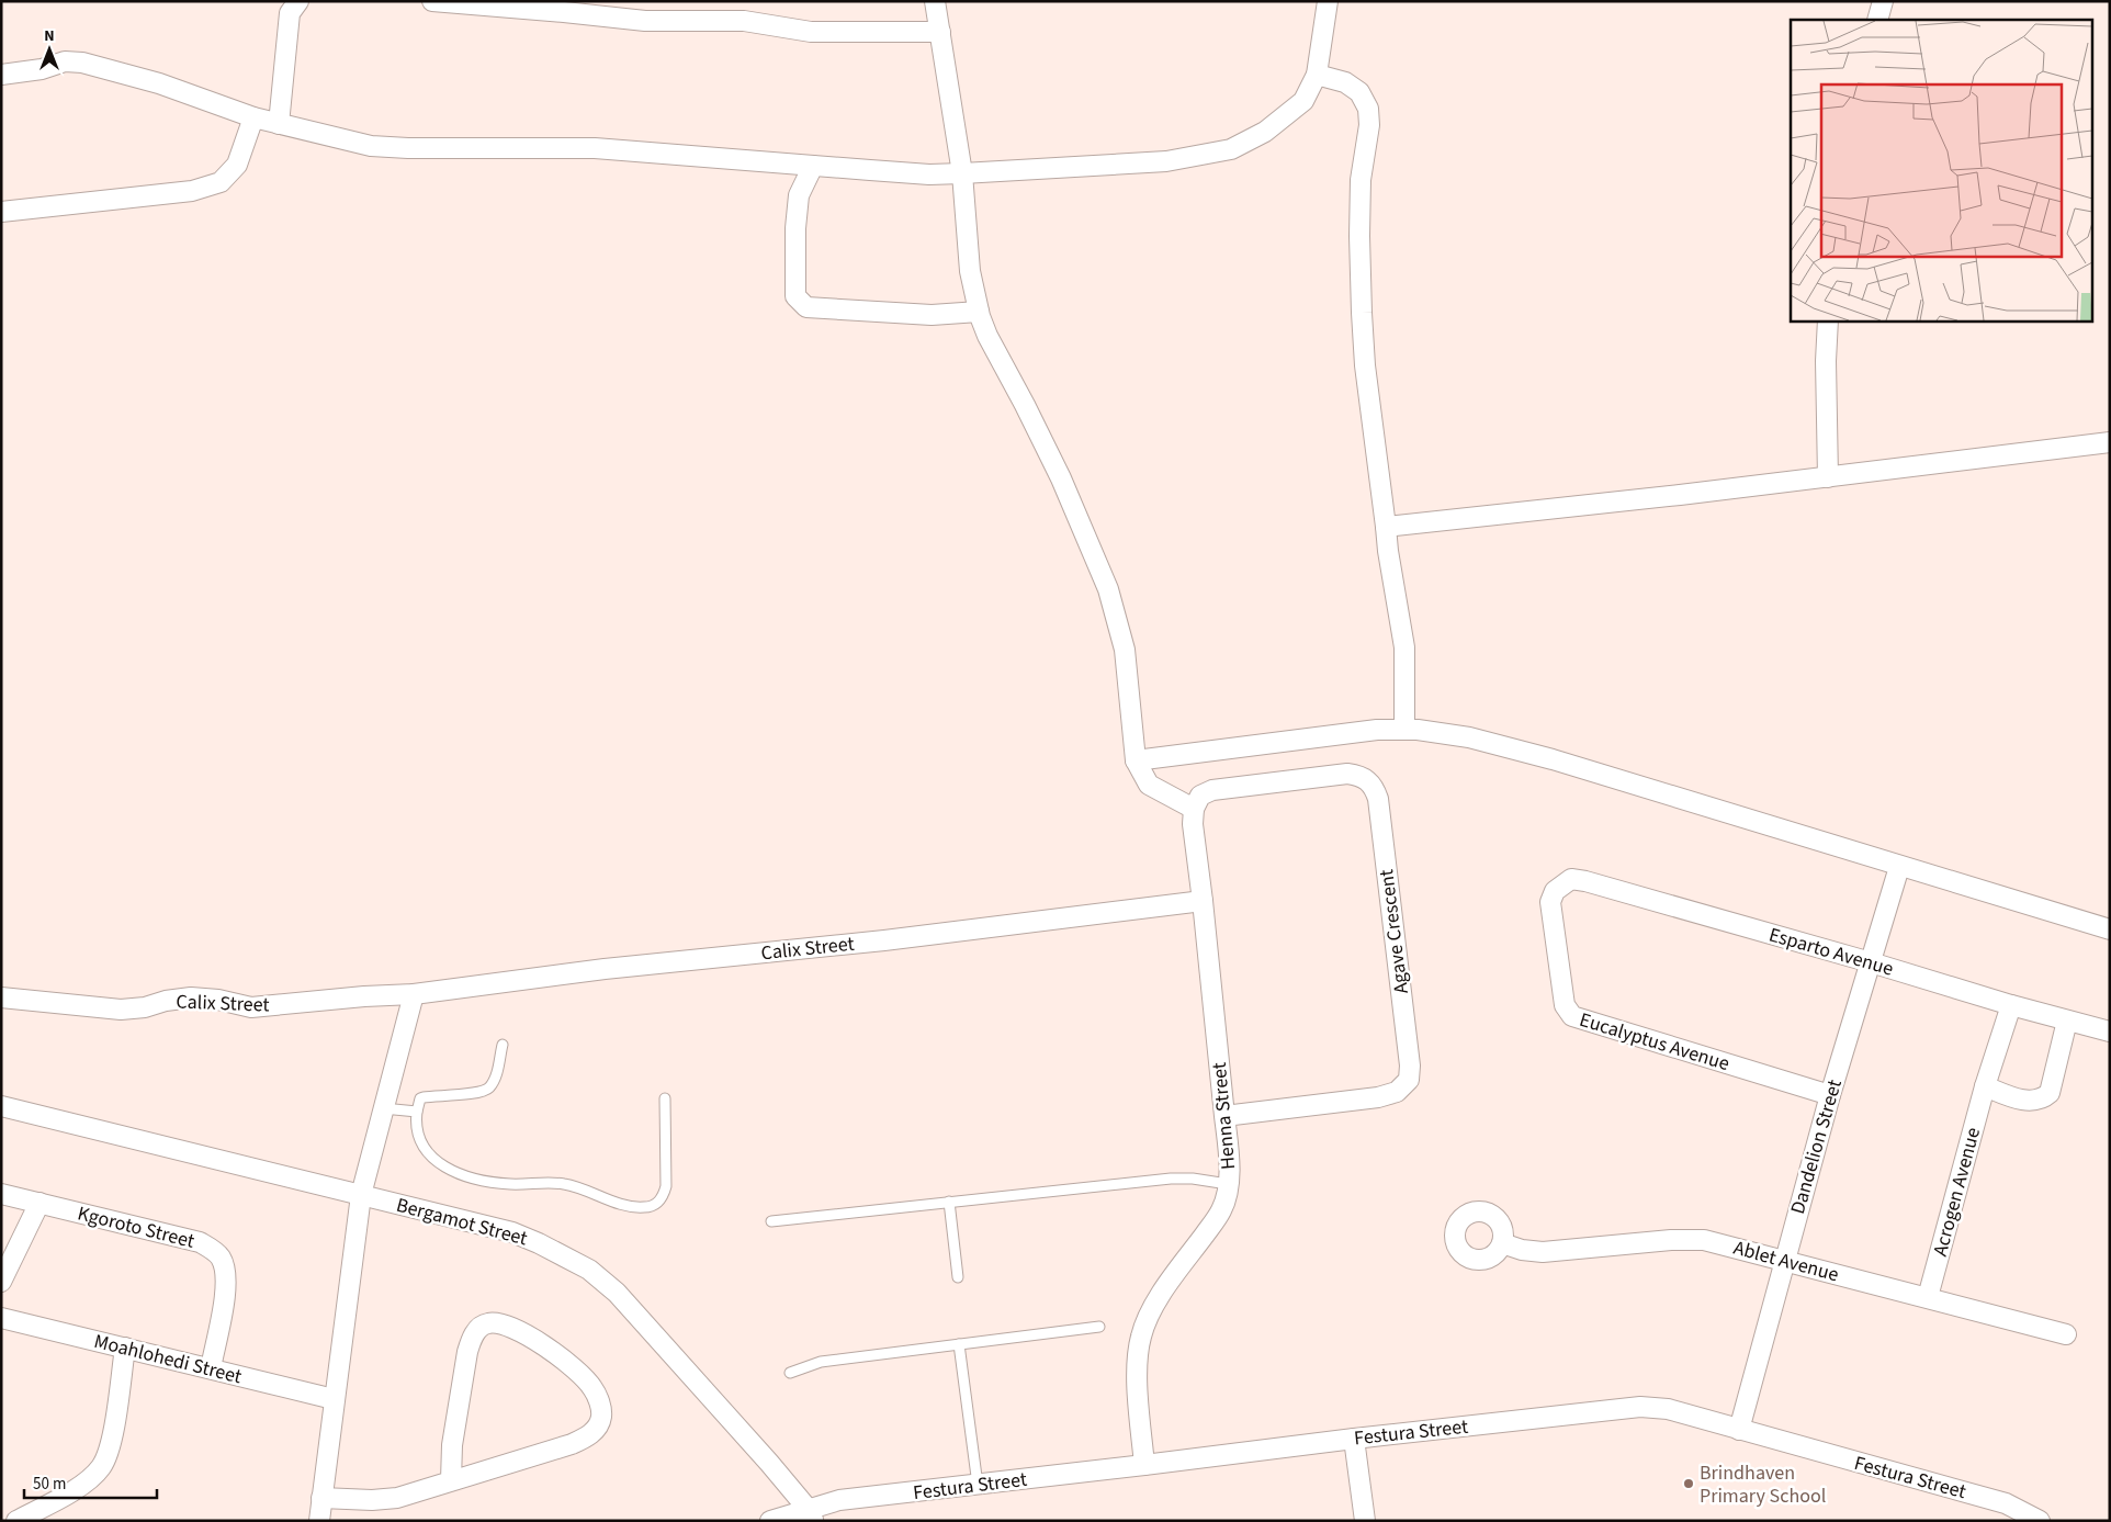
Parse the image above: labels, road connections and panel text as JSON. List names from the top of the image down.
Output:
{
  "streets": {
    "street": [
      "Agave Crescent",
      "Calix Street",
      "Esparto Avenue",
      "Eucalyptus Avenue",
      "Henna Street",
      "Dandelion Street",
      "Acrogen Avenue",
      "Bergamot Street",
      "Kgoroto Street",
      "Ablet Avenue",
      "Moahlohedi Street",
      "Festura Street"
    ]
  },
  "crossings": [
    ["Agave Crescent", "Henna Street"],
    ["Calix Street", "Henna Street"],
    ["Esparto Avenue", "Eucalyptus Avenue"],
    ["Esparto Avenue", "Dandelion Street"],
    ["Esparto Avenue", "Acrogen Avenue"],
    ["Eucalyptus Avenue", "Dandelion Street"],
    ["Henna Street", "Festura Street"],
    ["Dandelion Street", "Ablet Avenue"],
    ["Dandelion Street", "Festura Street"],
    ["Acrogen Avenue", "Ablet Avenue"],
    ["Bergamot Street", "Festura Street"],
    ["Kgoroto Street", "Moahlohedi Street"]
  ],
  "places": ["Brindhaven Primary School"],
  "scale_bar": "50 m",
  "north": "top"
}
